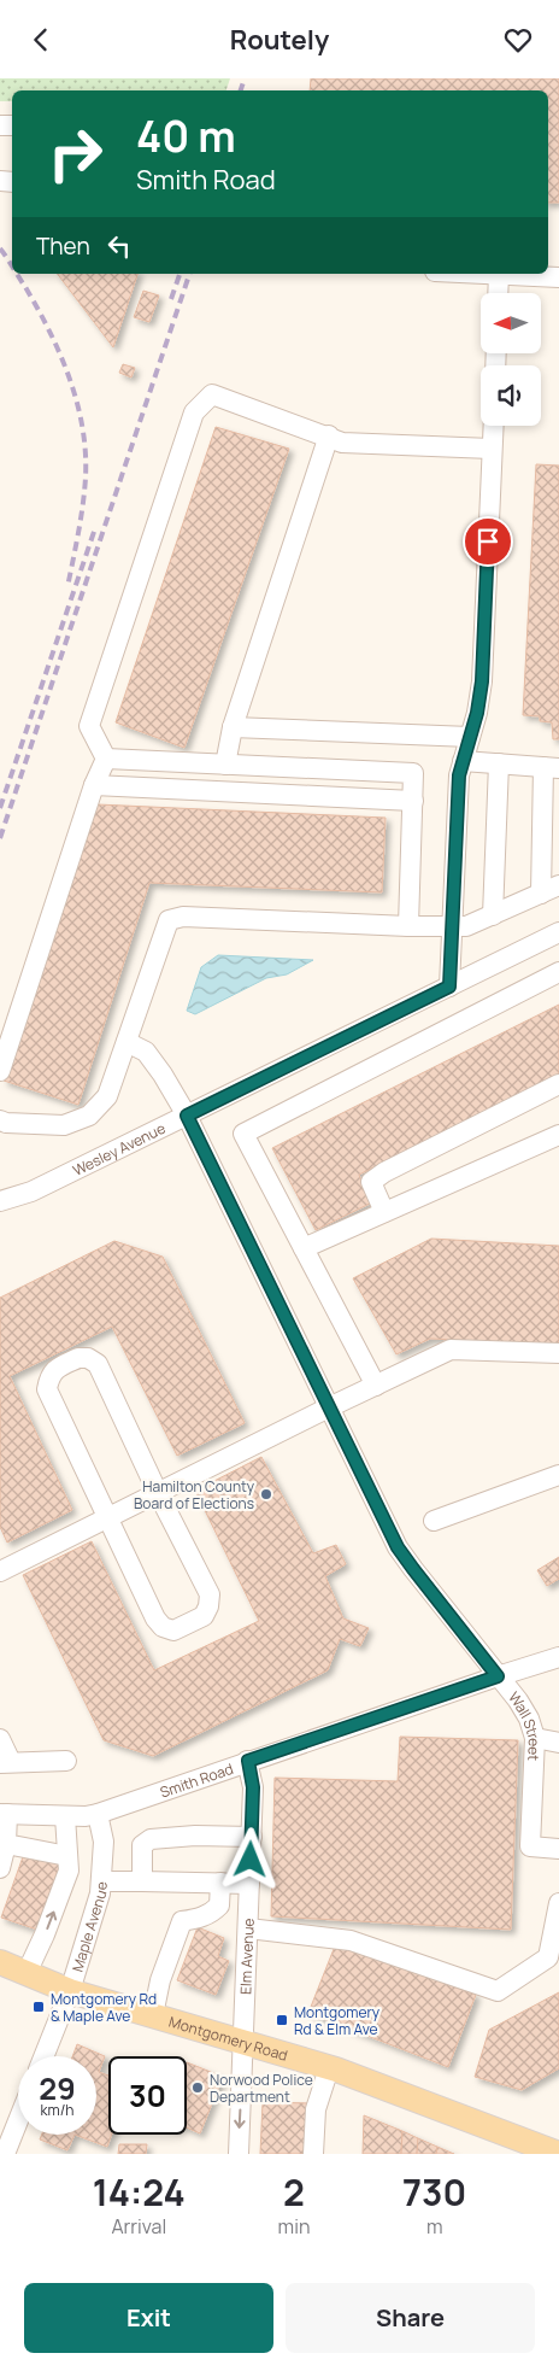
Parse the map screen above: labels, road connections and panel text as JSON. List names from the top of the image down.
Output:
{
  "streets": {
    "main road": ["Montgomery Road"],
    "street": [
      "Wesley Avenue",
      "Wall Street",
      "Smith Road",
      "Maple Avenue",
      "Elm Avenue"
    ]
  },
  "crossings": [
    ["Wesley Avenue", "Wall Street"],
    ["Wall Street", "Smith Road"],
    ["Smith Road", "Maple Avenue"],
    ["Smith Road", "Elm Avenue"],
    ["Maple Avenue", "Montgomery Road"],
    ["Elm Avenue", "Montgomery Road"]
  ],
  "places": {
    "other": ["Hamilton County Board of Elections", "Norwood Police Department"],
    "transit": ["Montgomery Rd & Maple Ave", "Montgomery Rd & Elm Ave"]
  },
  "north": "left",
  "page": {
    "header": "Routely",
    "turn": ["40 m", "Smith Road"],
    "then": "Then",
    "speed": "29 km/h",
    "limit": "30",
    "eta": [
      "14:24",
      "Arrival",
      "2",
      "min",
      "730",
      "m"
    ],
    "buttons": ["Exit", "Share"]
  }
}
